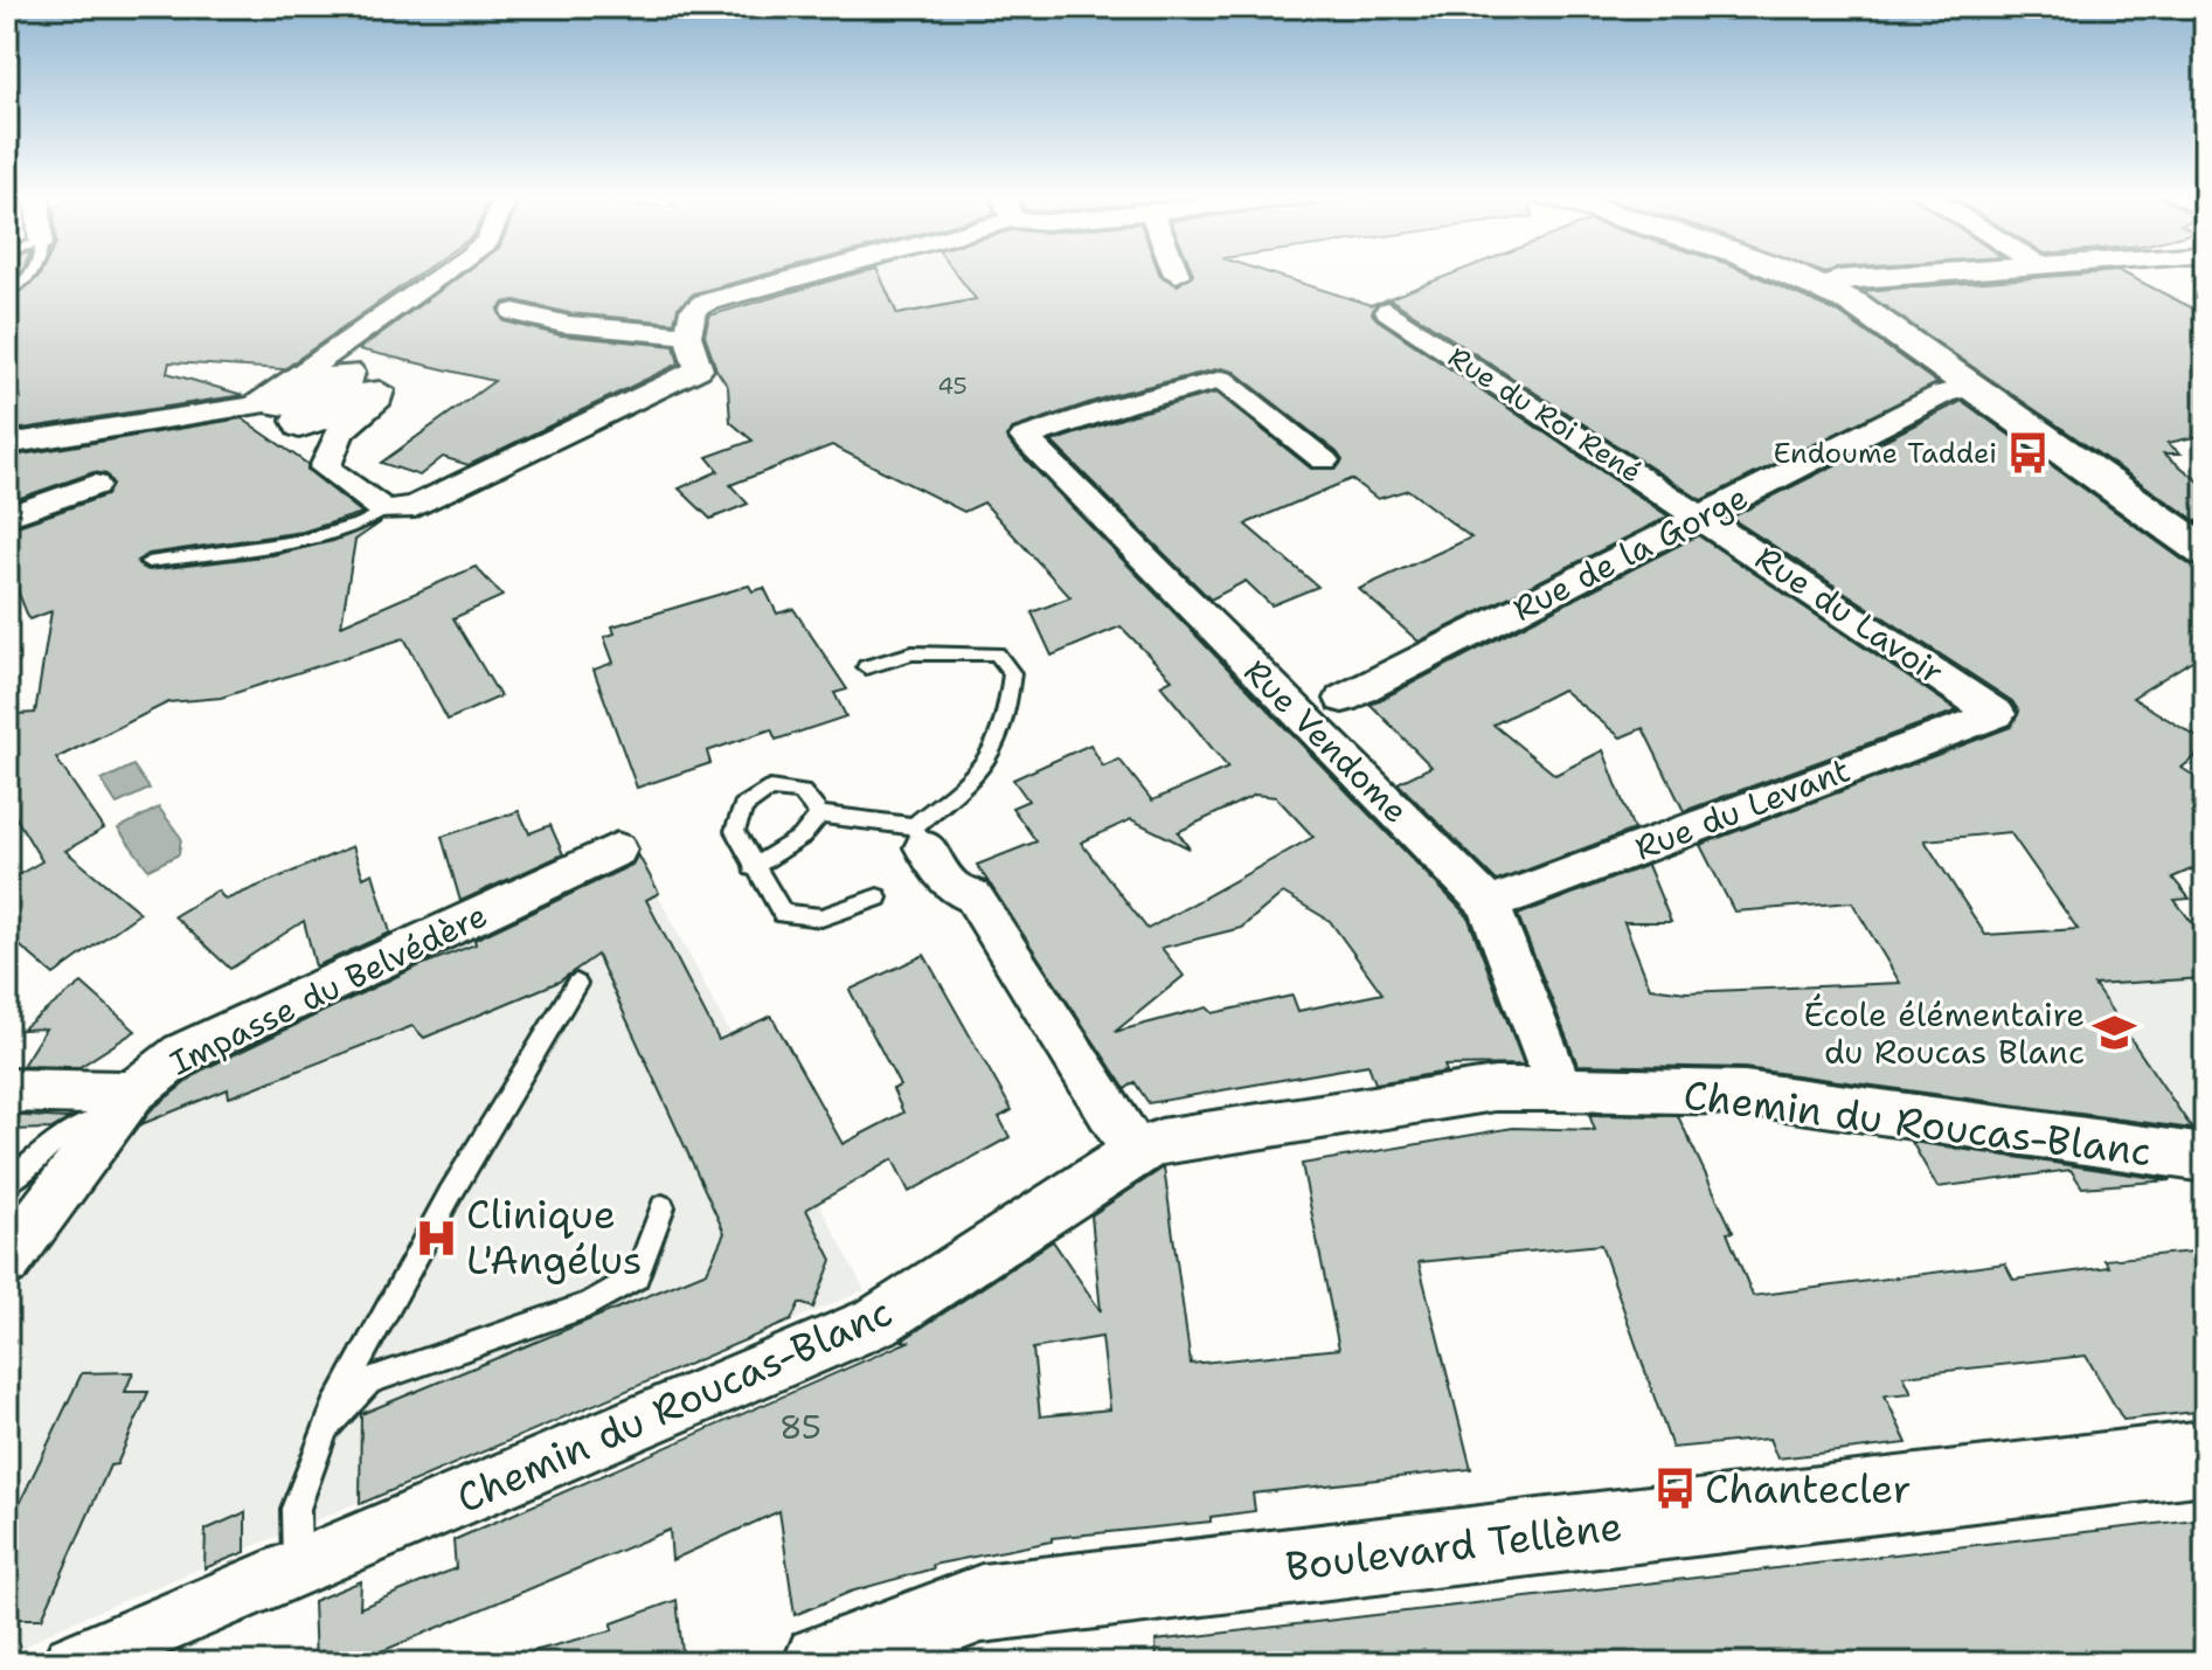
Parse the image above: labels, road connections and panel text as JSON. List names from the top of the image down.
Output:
{
  "streets": {
    "street": [
      "Rue du Roi René",
      "Rue de la Gorge",
      "Rue du Lavoir",
      "Rue Vendome",
      "Rue du Levant",
      "Impasse du Belvédère",
      "Chemin du Roucas-Blanc",
      "Boulevard Tellène"
    ]
  },
  "crossings": [
    ["Rue du Roi René", "Rue de la Gorge"],
    ["Rue du Roi René", "Rue du Lavoir"],
    ["Rue de la Gorge", "Rue du Lavoir"],
    ["Rue du Lavoir", "Rue du Levant"],
    ["Rue Vendome", "Rue du Levant"],
    ["Rue Vendome", "Chemin du Roucas-Blanc"]
  ],
  "places": {
    "bus stop": ["Endoume Taddei", "Chantecler"],
    "school or university": ["École élémentaire du Roucas Blanc"],
    "hospital": ["Clinique L'Angélus"]
  },
  "house_numbers": ["45", "85"]
}
